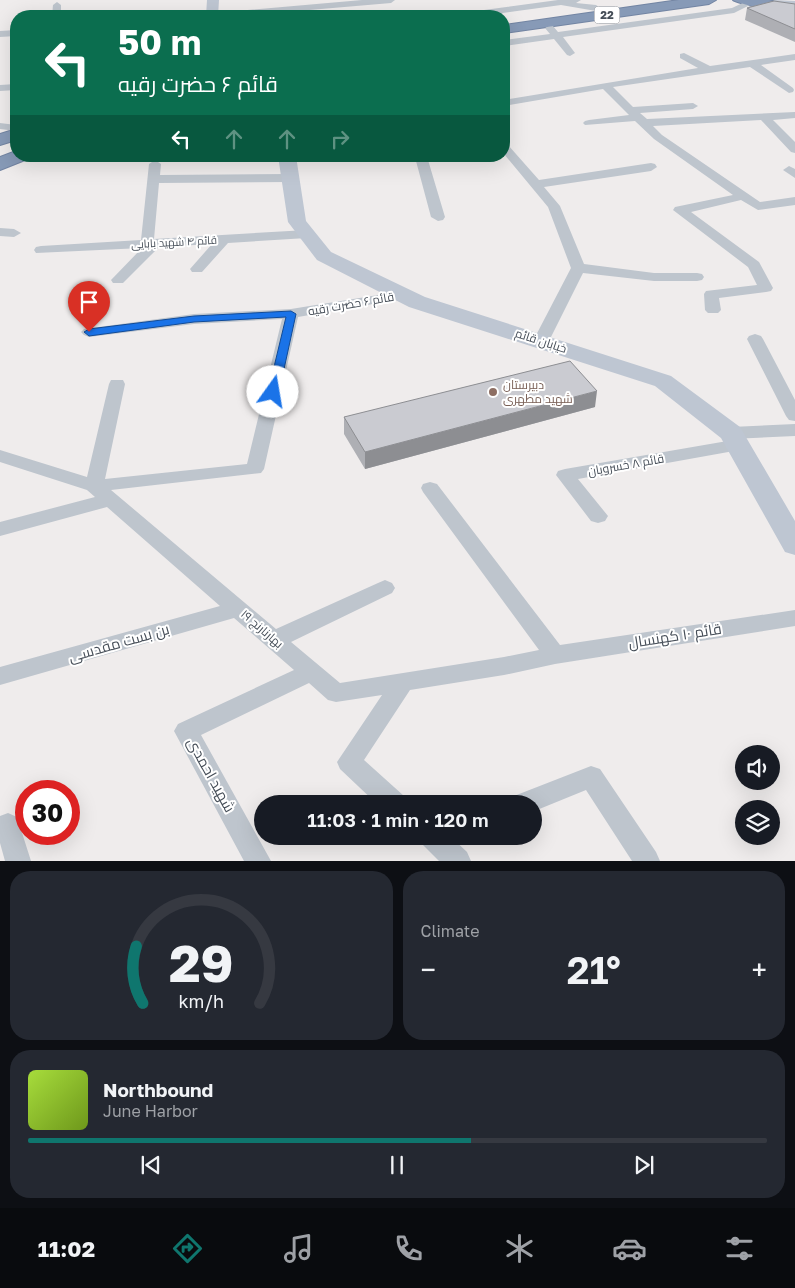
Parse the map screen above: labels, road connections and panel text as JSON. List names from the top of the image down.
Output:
{
  "streets": {
    "highway": ["22"],
    "street": [
      "قائم ۴ شهید بابایی",
      "قائم ۶ حضرت رقیه",
      "خیابان قائم",
      "قائم ۸ خسرویان",
      "بهارنارنج ۱۹",
      "قائم ۱۰ کهنسال",
      "بن بست مقدسی",
      "شهید احمدی"
    ]
  },
  "crossings": [
    ["قائم ۴ شهید بابایی", "خیابان قائم"],
    ["قائم ۶ حضرت رقیه", "خیابان قائم"],
    ["خیابان قائم", "قائم ۸ خسرویان"],
    ["بهارنارنج ۱۹", "قائم ۱۰ کهنسال"],
    ["بهارنارنج ۱۹", "بن بست مقدسی"],
    ["بهارنارنج ۱۹", "شهید احمدی"]
  ],
  "places": ["دبیرستان شهید مطهری"],
  "page": {
    "turn": ["50 m", "قائم ۶ حضرت رقیه"],
    "limit": "30",
    "trip": "11:03 · 1 min · 120 m",
    "tile": "Climate",
    "heat": ["−", "21°", "+"],
    "song": ["Northbound", "June Harbor"],
    "tabs": "11:02",
    "gauge": ["29", "km/h"]
  }
}
